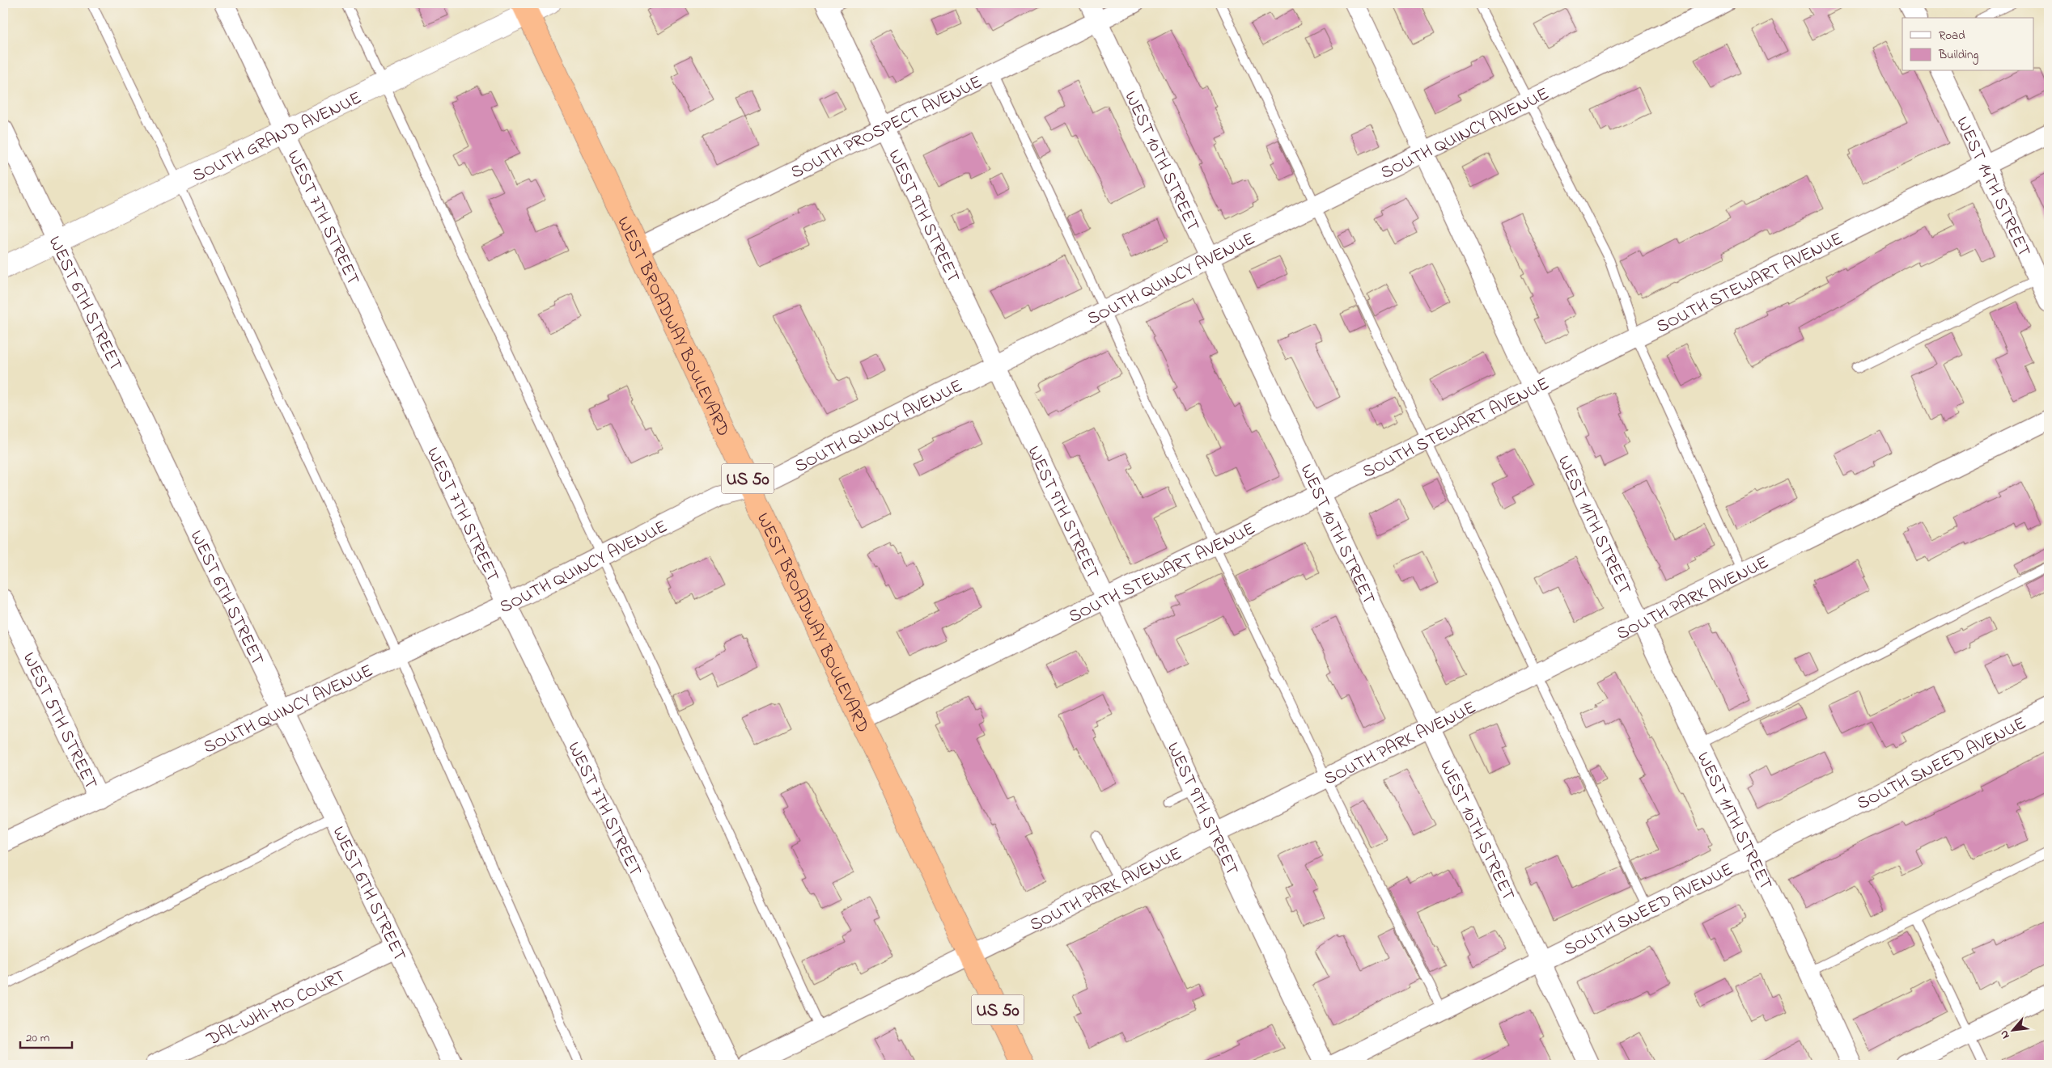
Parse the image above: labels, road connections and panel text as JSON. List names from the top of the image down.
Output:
{
  "streets": {
    "highway": ["WEST BROADWAY BOULEVARD", "US 50"],
    "street": [
      "SOUTH PROSPECT AVENUE",
      "SOUTH QUINCY AVENUE",
      "SOUTH GRAND AVENUE",
      "WEST 10TH STREET",
      "WEST 14TH STREET",
      "WEST 9TH STREET",
      "WEST 7TH STREET",
      "SOUTH STEWART AVENUE",
      "WEST 6TH STREET",
      "WEST 11TH STREET",
      "SOUTH PARK AVENUE",
      "WEST 5TH STREET",
      "SOUTH SNEED AVENUE",
      "DAL-WHI-MO COURT"
    ]
  },
  "crossings": [
    ["SOUTH PROSPECT AVENUE", "WEST 10TH STREET"],
    ["SOUTH PROSPECT AVENUE", "WEST 9TH STREET"],
    ["SOUTH PROSPECT AVENUE", "WEST BROADWAY BOULEVARD"],
    ["SOUTH QUINCY AVENUE", "WEST 10TH STREET"],
    ["SOUTH QUINCY AVENUE", "WEST 9TH STREET"],
    ["SOUTH QUINCY AVENUE", "WEST 7TH STREET"],
    ["SOUTH QUINCY AVENUE", "WEST 6TH STREET"],
    ["SOUTH QUINCY AVENUE", "WEST BROADWAY BOULEVARD"],
    ["SOUTH QUINCY AVENUE", "WEST 11TH STREET"],
    ["SOUTH QUINCY AVENUE", "WEST 5TH STREET"],
    ["SOUTH GRAND AVENUE", "WEST 7TH STREET"],
    ["SOUTH GRAND AVENUE", "WEST 6TH STREET"],
    ["SOUTH GRAND AVENUE", "WEST BROADWAY BOULEVARD"],
    ["WEST 10TH STREET", "SOUTH STEWART AVENUE"],
    ["WEST 10TH STREET", "SOUTH PARK AVENUE"],
    ["WEST 10TH STREET", "SOUTH SNEED AVENUE"],
    ["WEST 14TH STREET", "SOUTH STEWART AVENUE"],
    ["WEST 9TH STREET", "SOUTH STEWART AVENUE"],
    ["WEST 9TH STREET", "SOUTH PARK AVENUE"],
    ["SOUTH STEWART AVENUE", "WEST BROADWAY BOULEVARD"],
    ["SOUTH STEWART AVENUE", "WEST 11TH STREET"],
    ["WEST 6TH STREET", "DAL-WHI-MO COURT"],
    ["WEST BROADWAY BOULEVARD", "SOUTH PARK AVENUE"],
    ["WEST 11TH STREET", "SOUTH PARK AVENUE"],
    ["WEST 11TH STREET", "SOUTH SNEED AVENUE"]
  ],
  "legend": ["Road", "Building"],
  "scale_bar": "20 m",
  "north": "bottom left"
}
